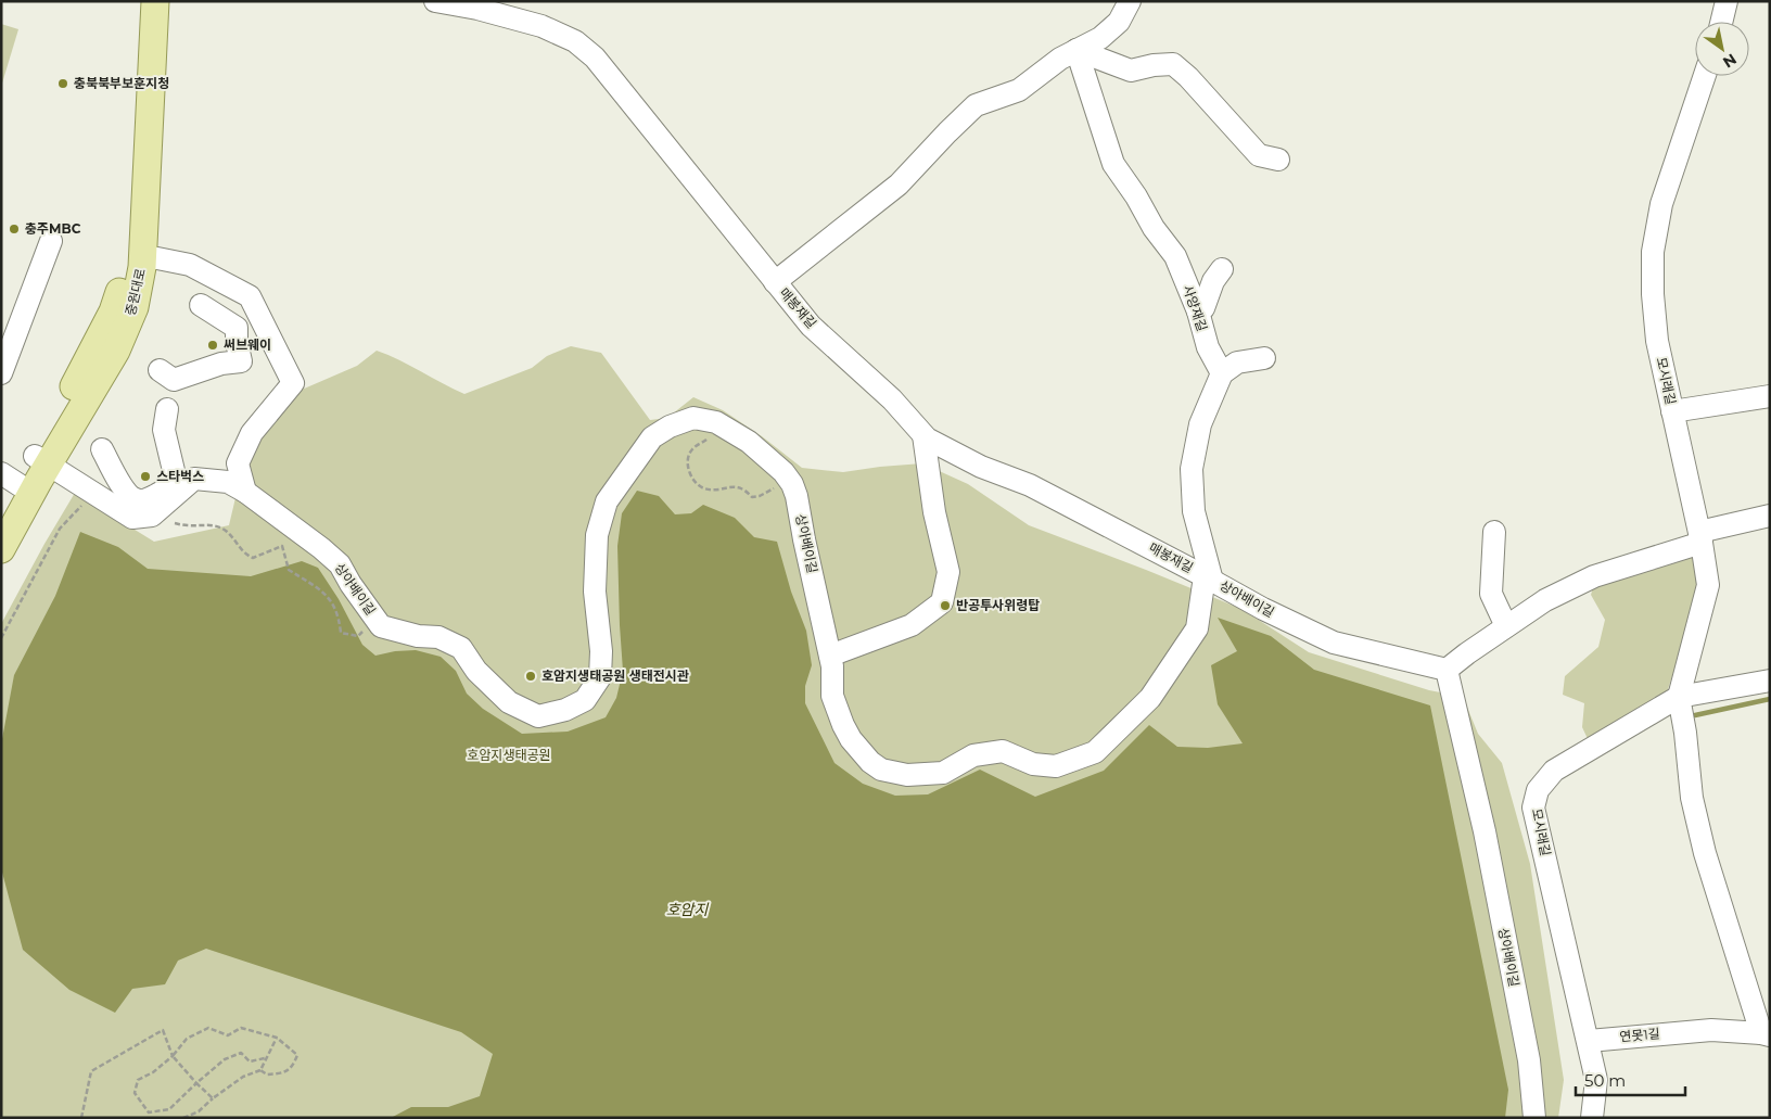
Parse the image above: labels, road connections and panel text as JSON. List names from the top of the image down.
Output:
{
  "streets": {
    "main road": ["중원대로"],
    "street": [
      "매봉재길",
      "사양재길",
      "모시래길",
      "상아배이길",
      "연못1길"
    ]
  },
  "crossings": [
    ["중원대로", "상아배이길"],
    ["매봉재길", "상아배이길"],
    ["모시래길", "연못1길"]
  ],
  "water": ["호암지"],
  "parks": ["호암지생태공원"],
  "places": [
    "충북북부보훈지청",
    "충주MBC",
    "써브웨이",
    "스타벅스",
    "반공투사위령탑",
    "호암지생태공원 생태전시관"
  ],
  "scale_bar": "50 m",
  "north": "bottom right"
}
